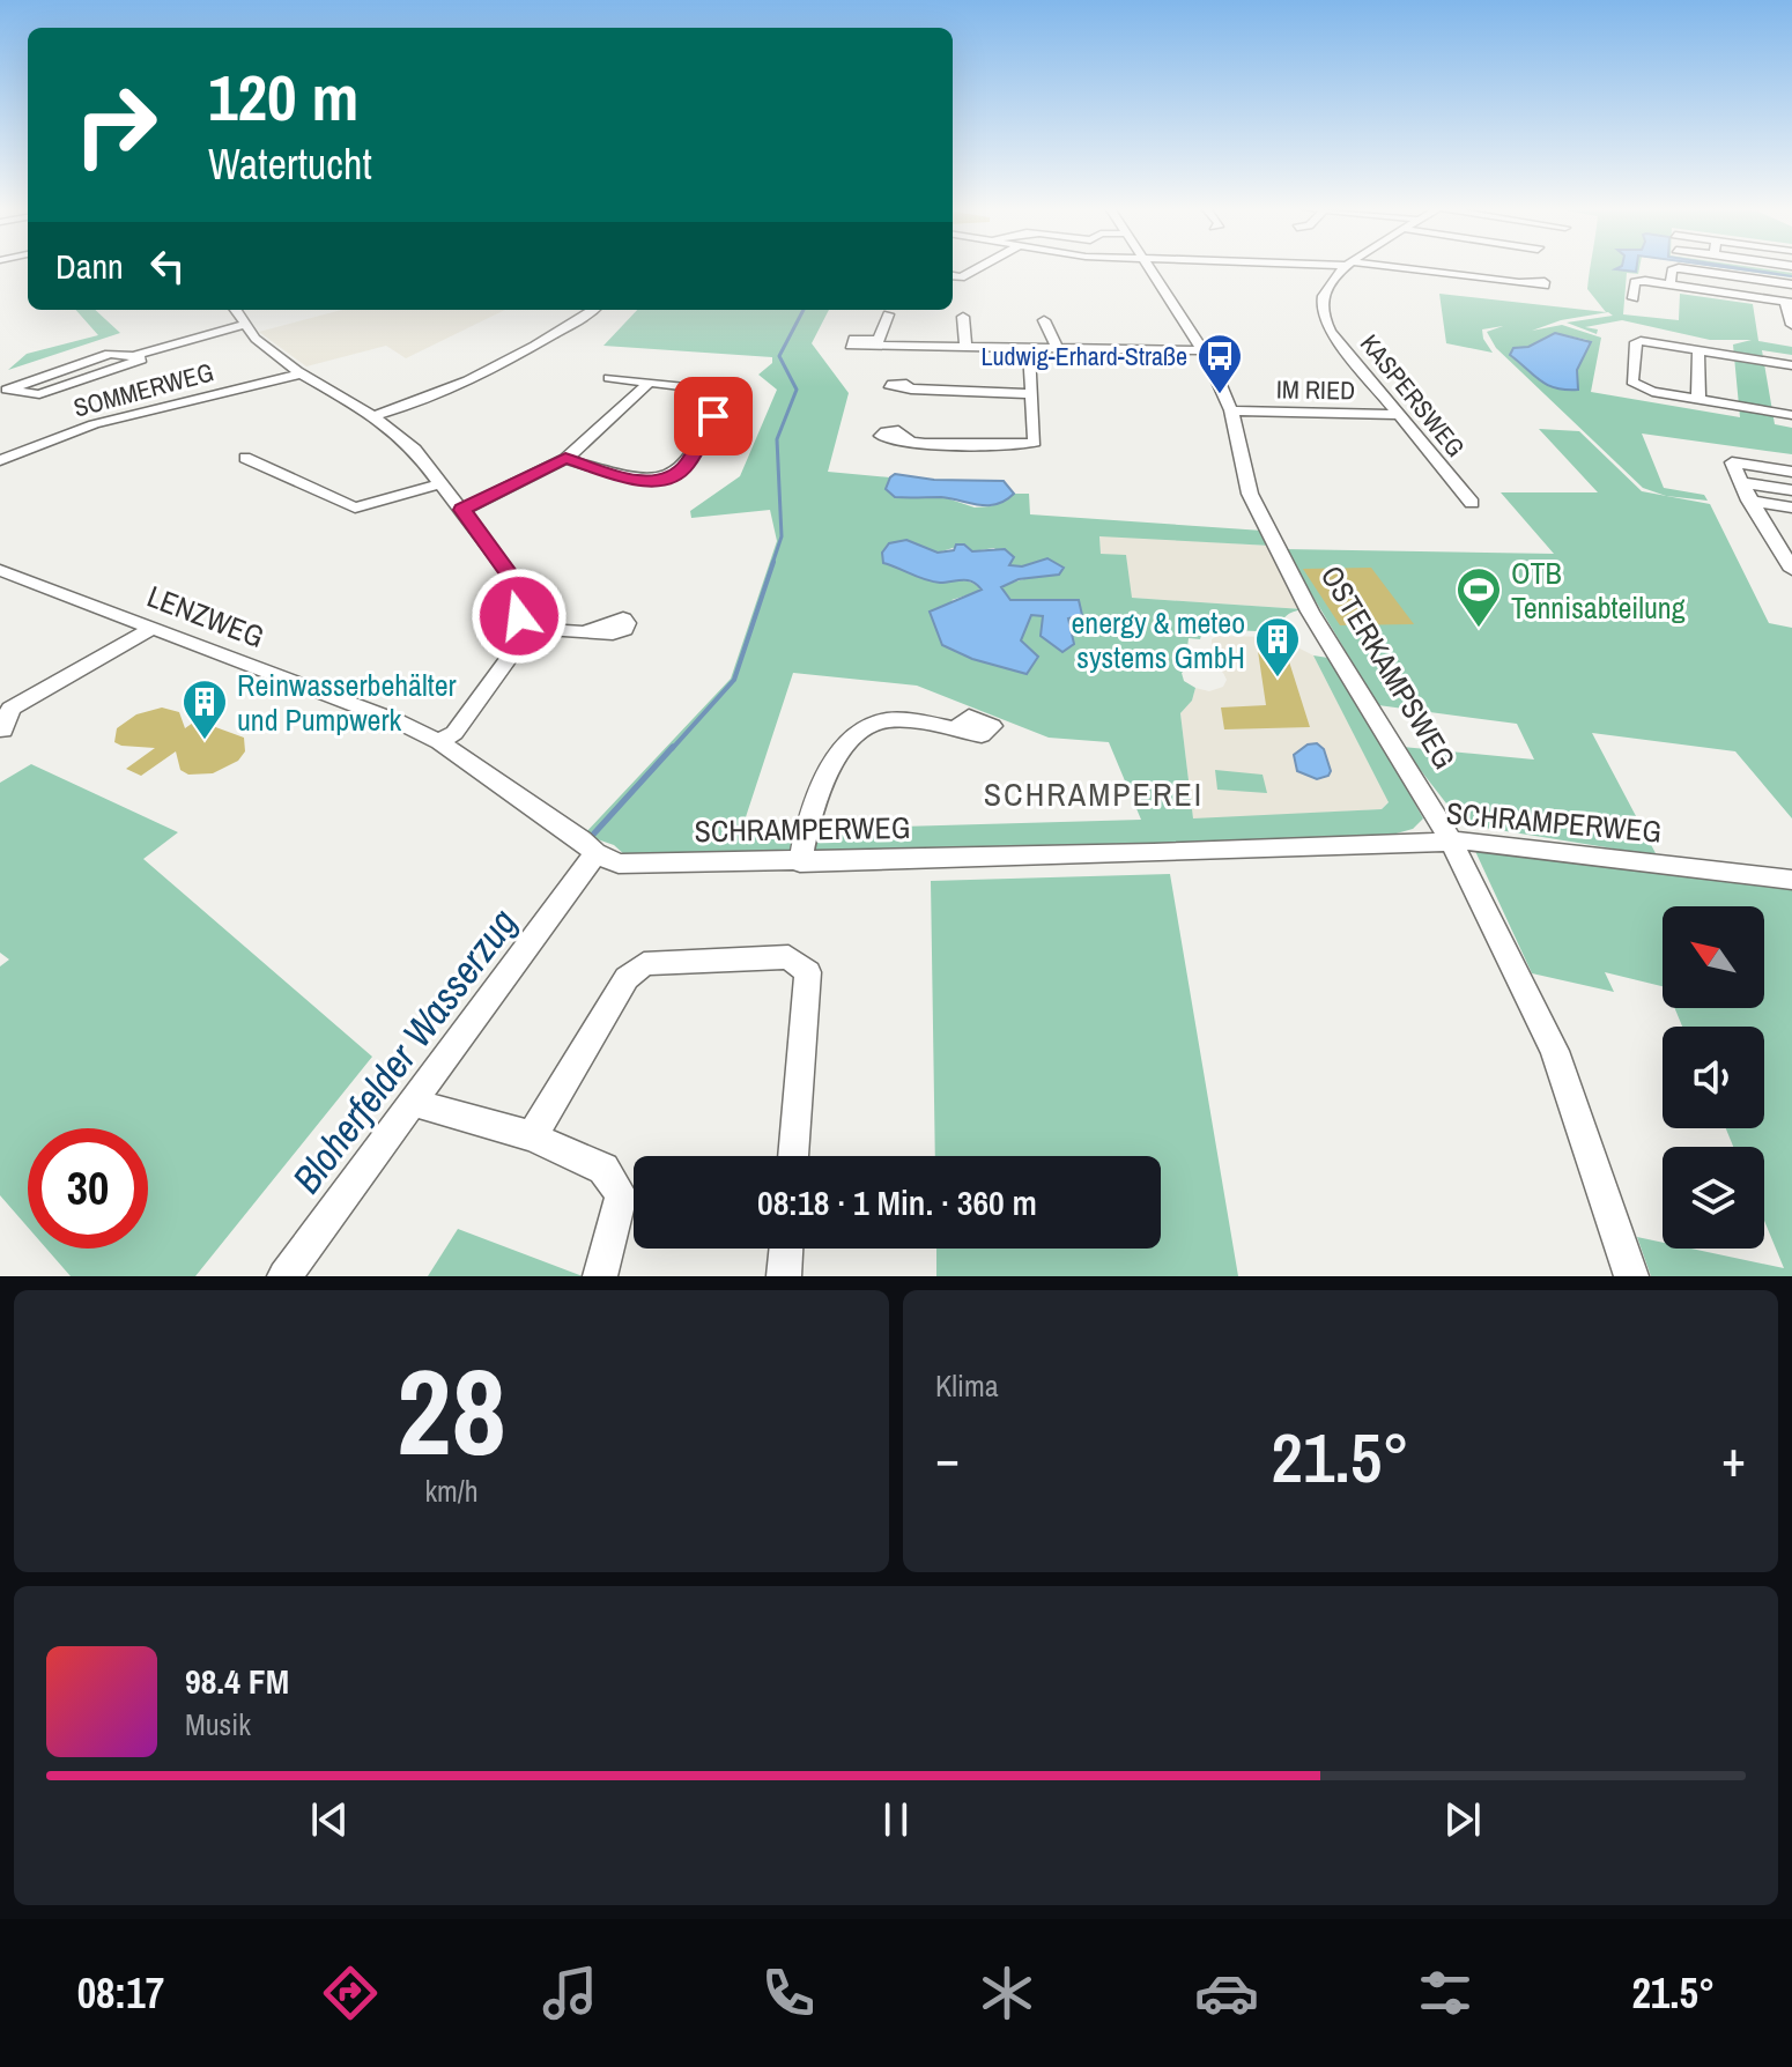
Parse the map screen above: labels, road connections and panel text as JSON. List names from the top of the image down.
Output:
{
  "streets": {
    "street": [
      "SOMMERWEG",
      "IM RIED",
      "KASPERSWEG",
      "LENZWEG",
      "OSTERKAMPSWEG",
      "SCHRAMPERWEG"
    ]
  },
  "crossings": [
    ["IM RIED", "KASPERSWEG"],
    ["IM RIED", "OSTERKAMPSWEG"],
    ["LENZWEG", "SCHRAMPERWEG"],
    ["OSTERKAMPSWEG", "SCHRAMPERWEG"]
  ],
  "districts": ["SCHRAMPEREI"],
  "water": ["Bloherfelder Wasserzug"],
  "places": {
    "bus stop": ["Ludwig-Erhard-Straße"],
    "sports": ["OTB Tennisabteilung"],
    "building": ["energy & meteo systems GmbH", "Reinwasserbehälter und Pumpwerk"]
  },
  "north": "top left",
  "page": {
    "turn": ["120 m", "Watertucht"],
    "then": "Dann",
    "limit": "30",
    "trip": "08:18 · 1 Min. · 360 m",
    "tile": [
      ["28", "km/h"],
      "Klima"
    ],
    "heat": ["−", "21.5°", "+"],
    "song": ["98.4 FM", "Musik"],
    "tabs": ["08:17", "21.5°"]
  }
}
